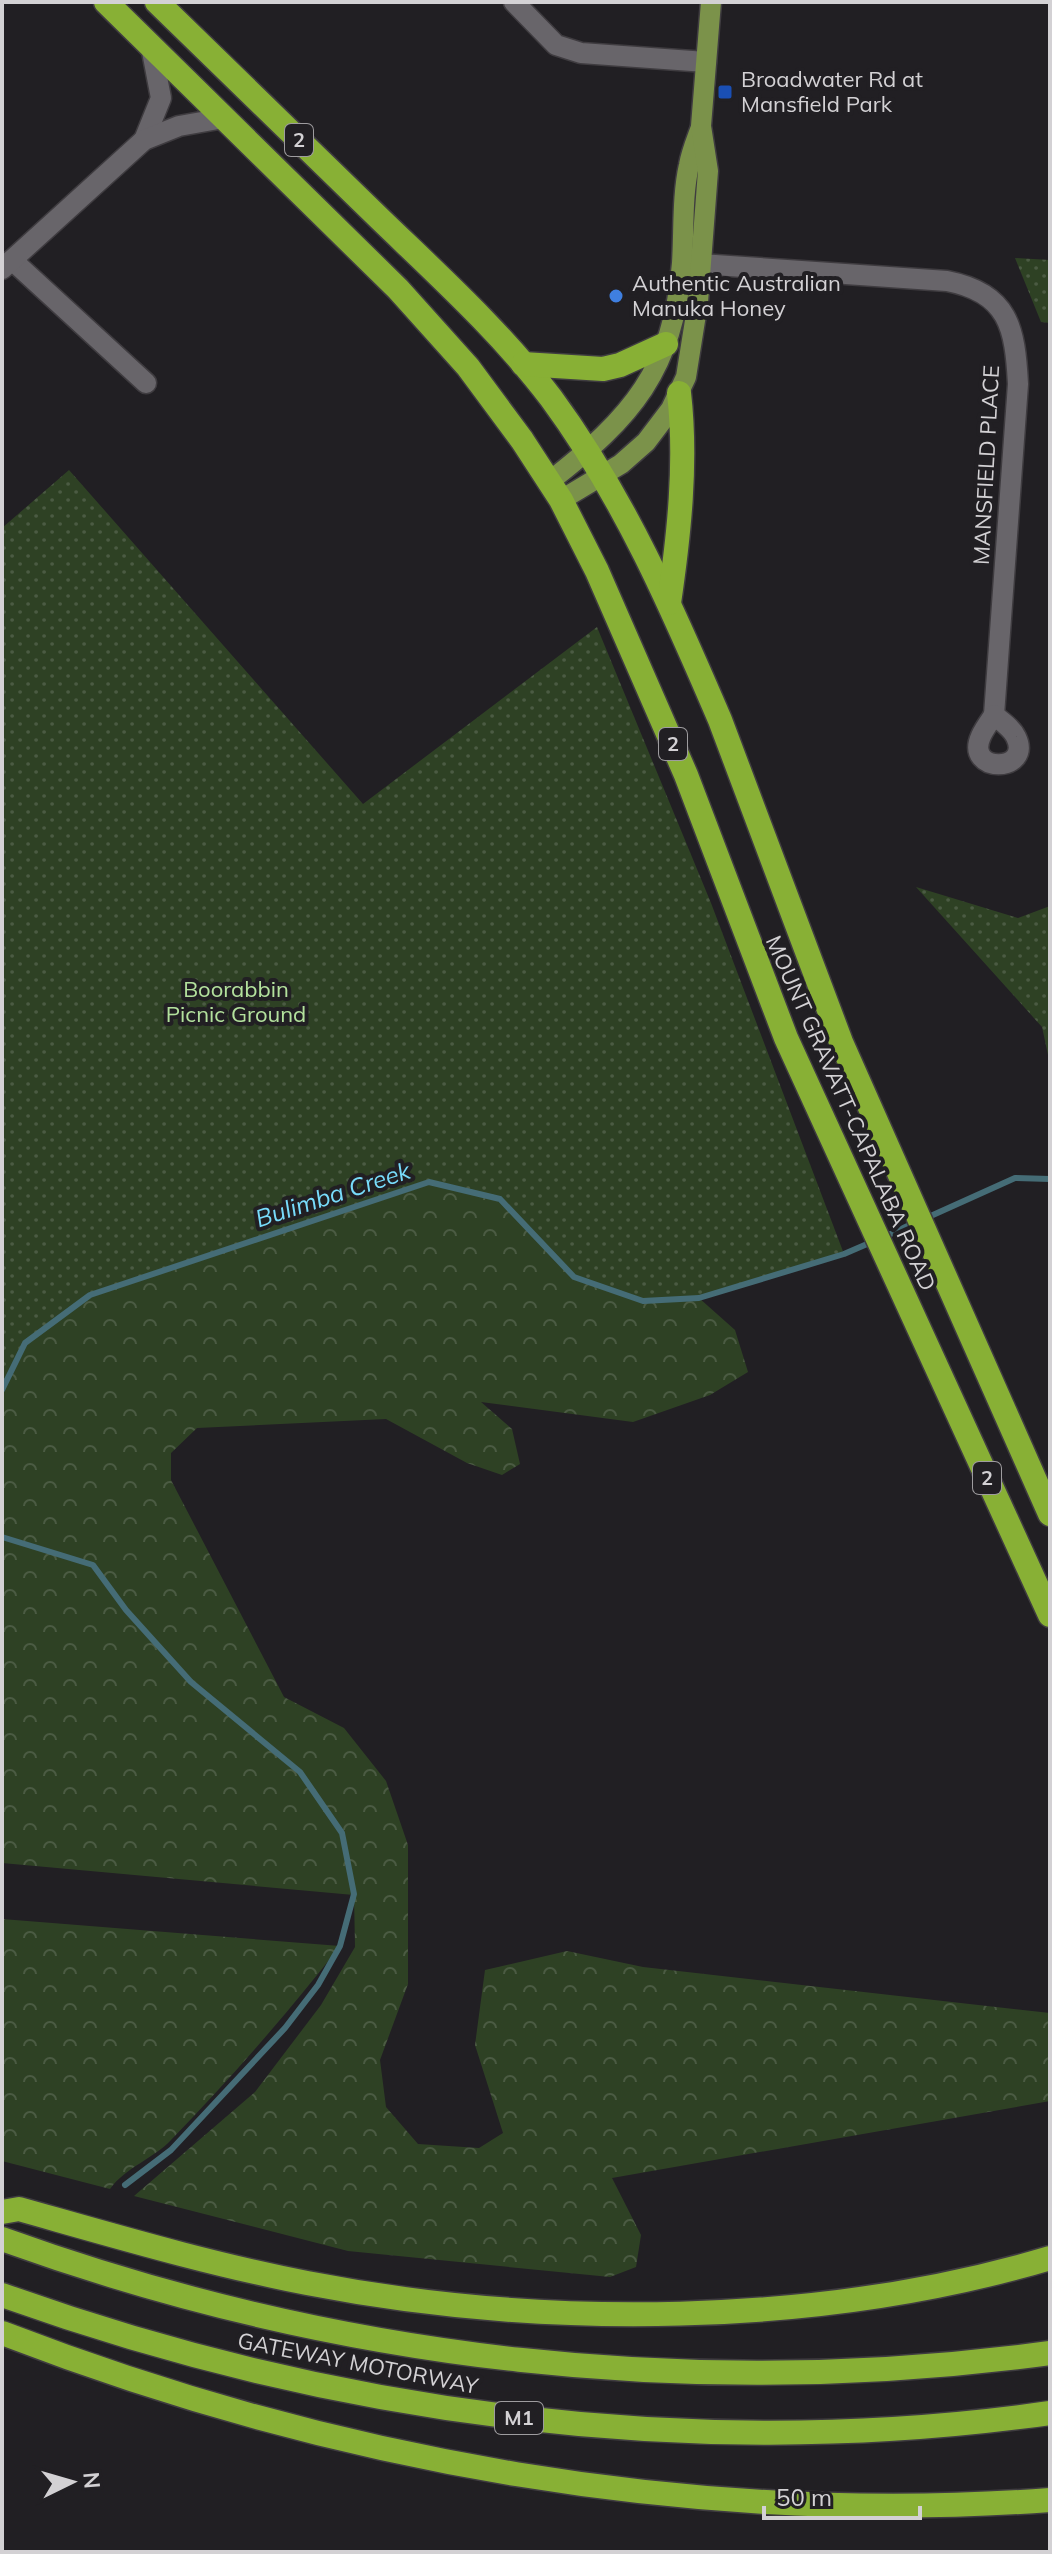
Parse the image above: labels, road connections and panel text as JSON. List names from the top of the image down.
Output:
{
  "streets": {
    "highway": [
      "2",
      "MOUNT GRAVATT-CAPALABA ROAD",
      "GATEWAY MOTORWAY",
      "M1"
    ],
    "street": ["MANSFIELD PLACE"]
  },
  "water": ["Bulimba Creek"],
  "parks": ["Boorabbin Picnic Ground"],
  "places": {
    "transit": ["Broadwater Rd at Mansfield Park"],
    "other": ["Authentic Australian Manuka Honey"]
  },
  "scale_bar": "50 m",
  "north": "right"
}
